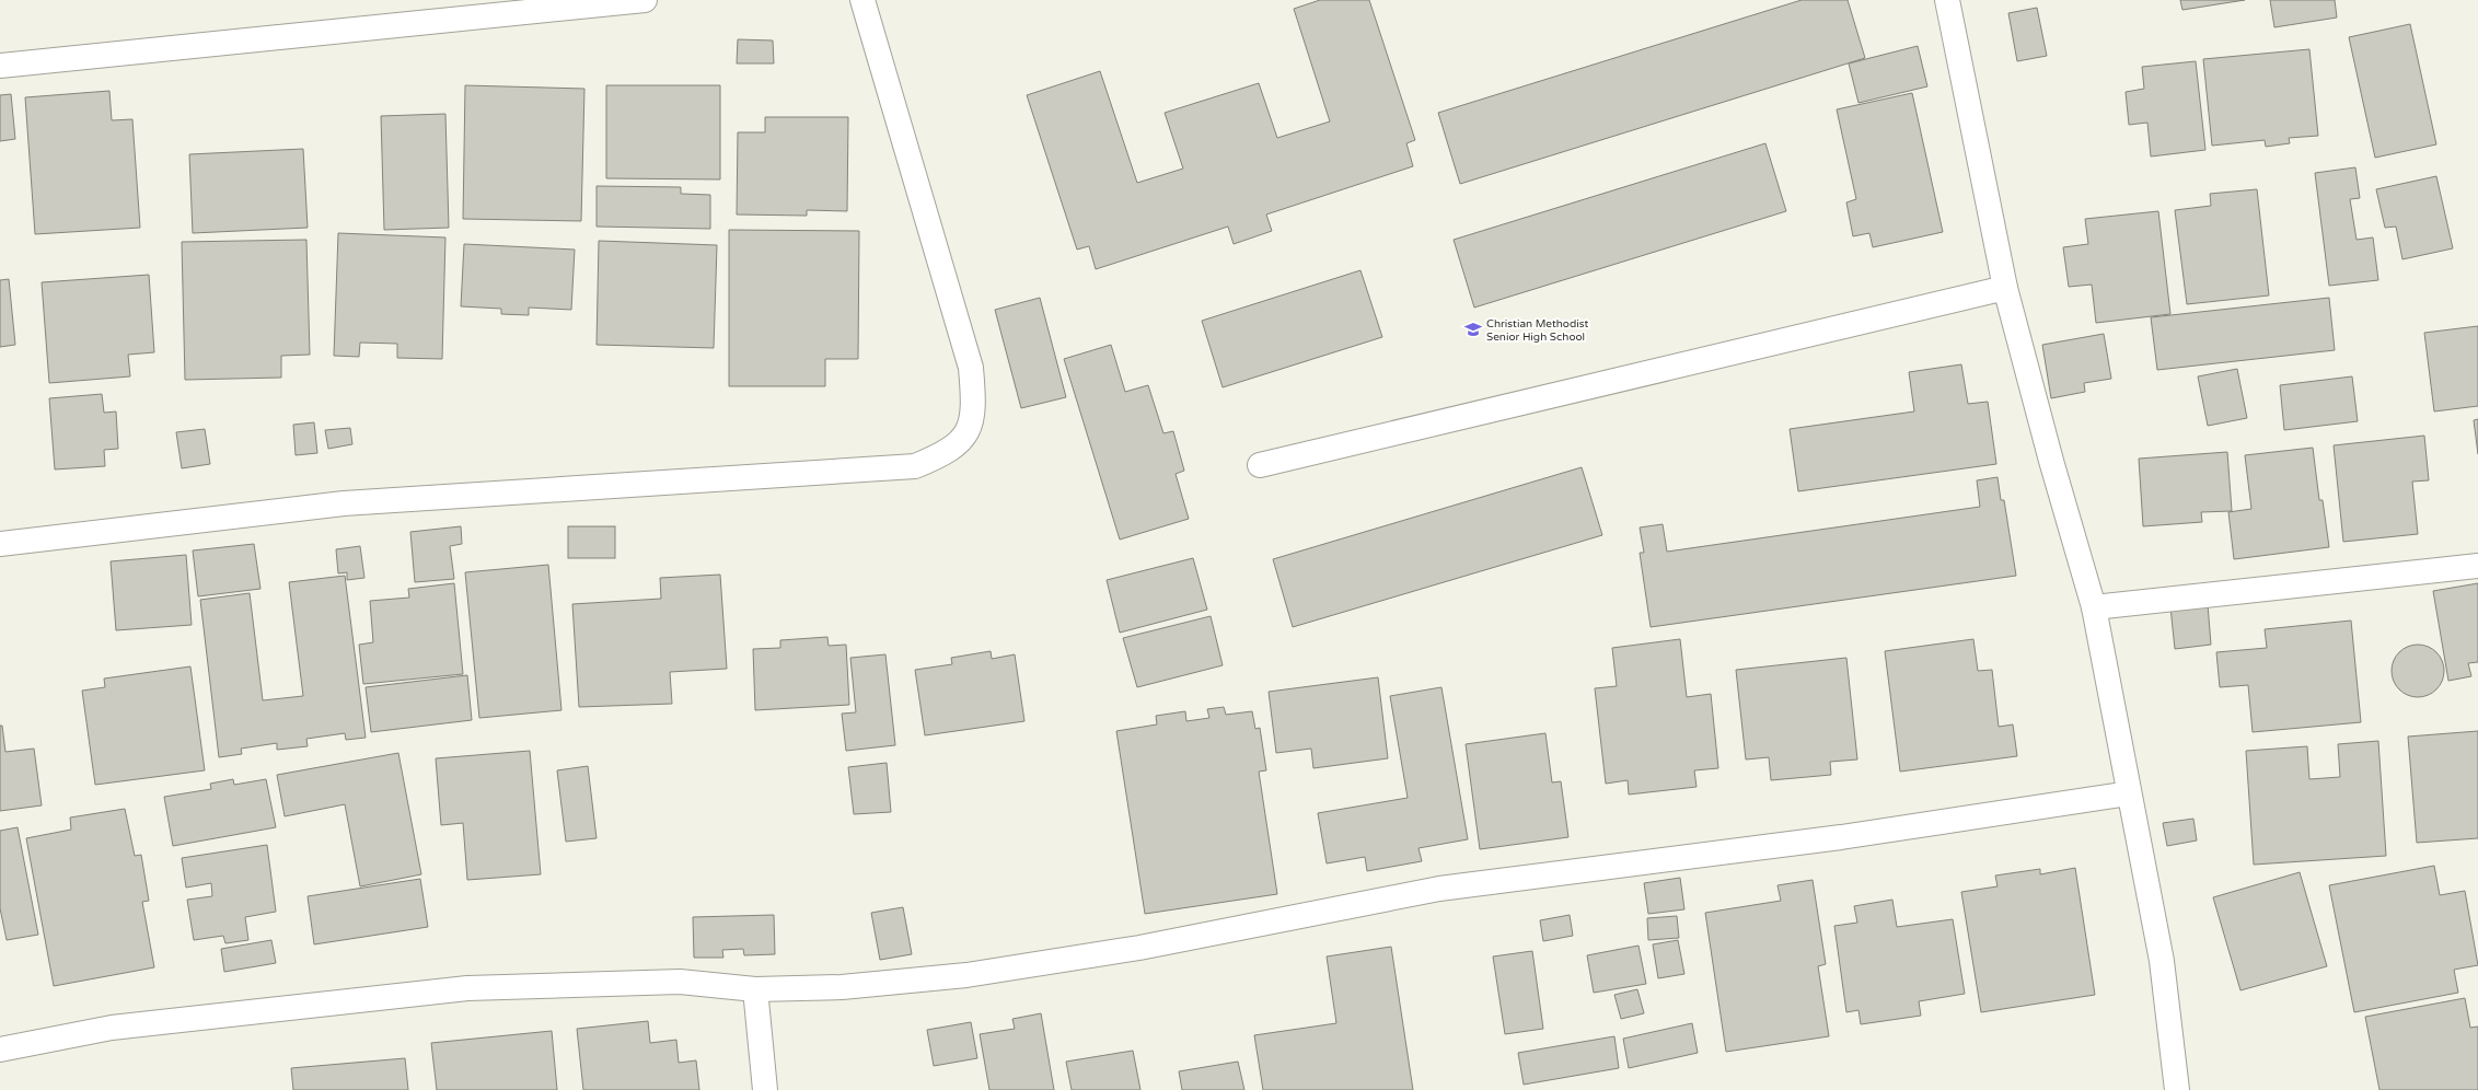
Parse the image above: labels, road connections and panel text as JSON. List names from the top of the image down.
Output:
{
  "places": {
    "school or university": ["Christian Methodist Senior High School"]
  }
}
